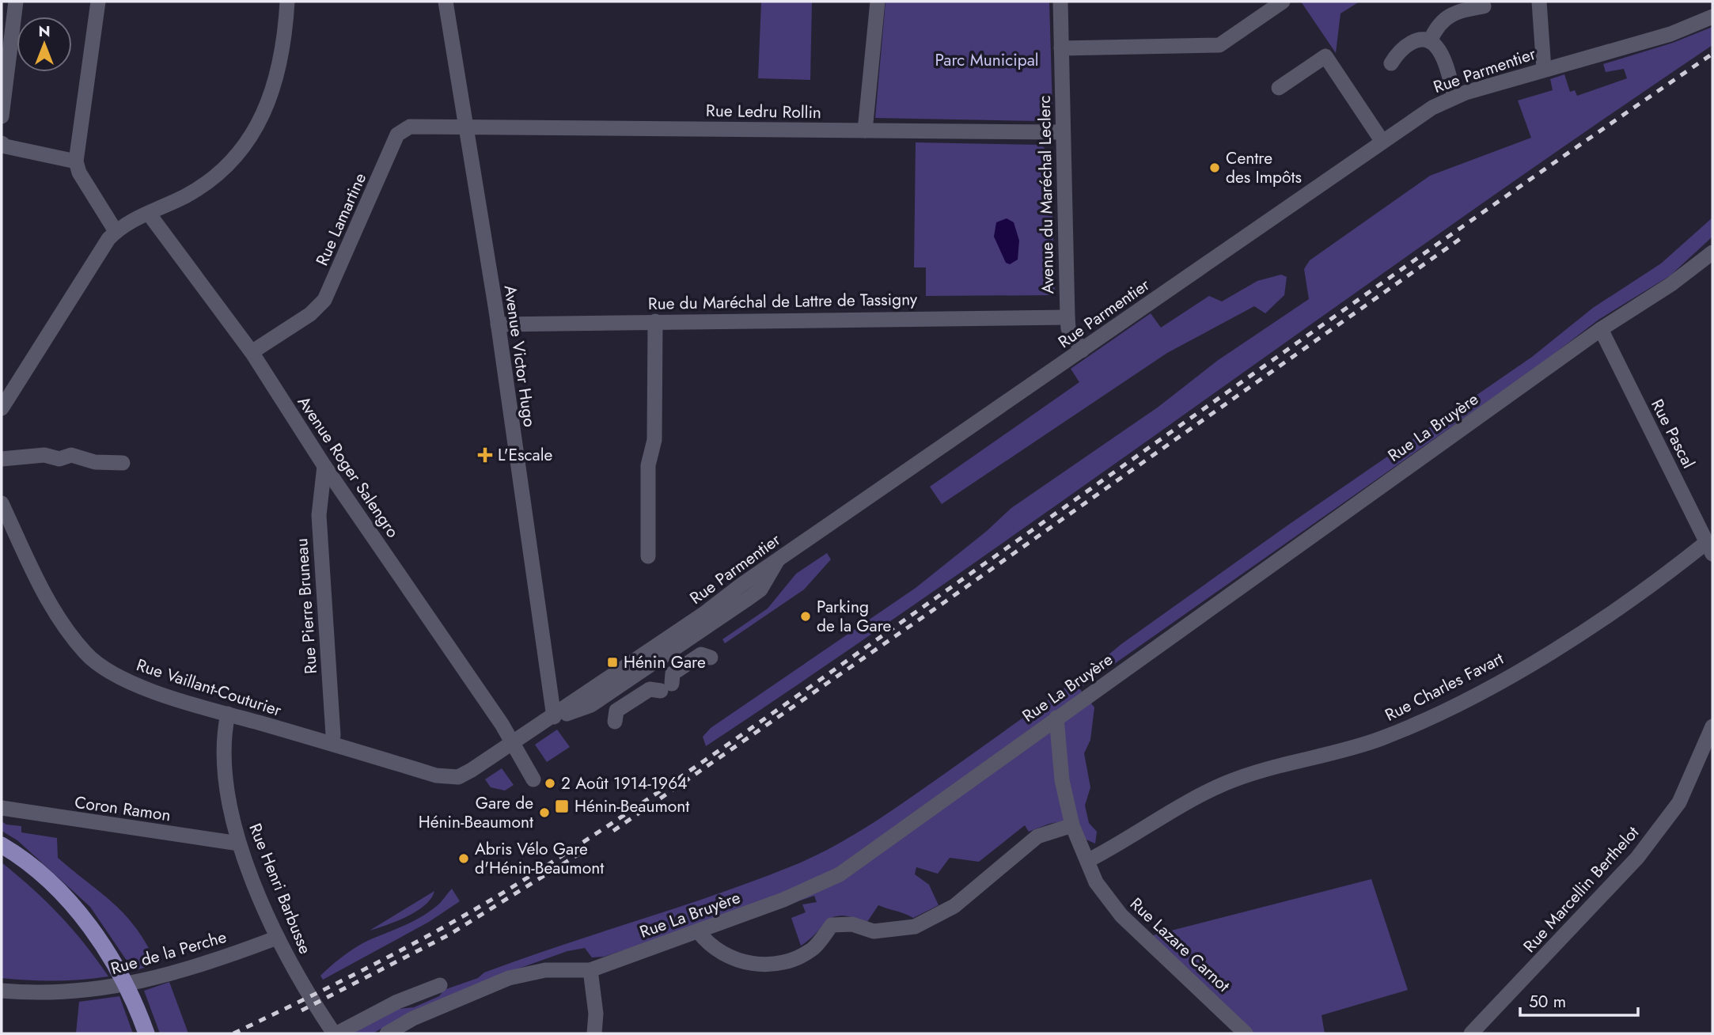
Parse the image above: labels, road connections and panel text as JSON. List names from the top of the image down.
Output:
{
  "streets": {
    "street": [
      "Rue Parmentier",
      "Rue Ledru Rollin",
      "Avenue du Maréchal Leclerc",
      "Rue Lamartine",
      "Rue du Maréchal de Lattre de Tassigny",
      "Avenue Victor Hugo",
      "Rue La Bruyère",
      "Rue Pascal",
      "Avenue Roger Salengro",
      "Rue Pierre Bruneau",
      "Rue Charles Favart",
      "Rue Vaillant-Couturier",
      "Coron Ramon",
      "Rue Henri Barbusse",
      "Rue Marcellin Berthelot",
      "Rue Lazare Carnot",
      "Rue de la Perche"
    ]
  },
  "crossings": [
    ["Rue Parmentier", "Avenue du Maréchal Leclerc"],
    ["Rue Parmentier", "Avenue Victor Hugo"],
    ["Rue Parmentier", "Avenue Roger Salengro"],
    ["Rue Parmentier", "Rue Vaillant-Couturier"],
    ["Rue Ledru Rollin", "Avenue du Maréchal Leclerc"],
    ["Rue Ledru Rollin", "Rue Lamartine"],
    ["Rue Ledru Rollin", "Avenue Victor Hugo"],
    ["Avenue du Maréchal Leclerc", "Rue du Maréchal de Lattre de Tassigny"],
    ["Rue Lamartine", "Avenue Victor Hugo"],
    ["Rue Lamartine", "Avenue Roger Salengro"],
    ["Rue du Maréchal de Lattre de Tassigny", "Avenue Victor Hugo"],
    ["Rue La Bruyère", "Rue Pascal"],
    ["Rue La Bruyère", "Rue Lazare Carnot"],
    ["Rue Pascal", "Rue Charles Favart"],
    ["Avenue Roger Salengro", "Rue Pierre Bruneau"],
    ["Rue Pierre Bruneau", "Rue Vaillant-Couturier"],
    ["Rue Charles Favart", "Rue Lazare Carnot"],
    ["Rue Vaillant-Couturier", "Rue Henri Barbusse"],
    ["Coron Ramon", "Rue Henri Barbusse"],
    ["Rue Henri Barbusse", "Rue de la Perche"]
  ],
  "parks": ["Parc Municipal"],
  "places": {
    "other": [
      "Centre des Impôts",
      "Parking de la Gare",
      "2 Août 1914-1964",
      "Gare de Hénin-Beaumont",
      "Abris Vélo Gare d'Hénin-Beaumont"
    ],
    "health": ["L'Escale"],
    "transit": ["Hénin Gare", "Hénin-Beaumont"]
  },
  "scale_bar": "50 m",
  "north": "top"
}
